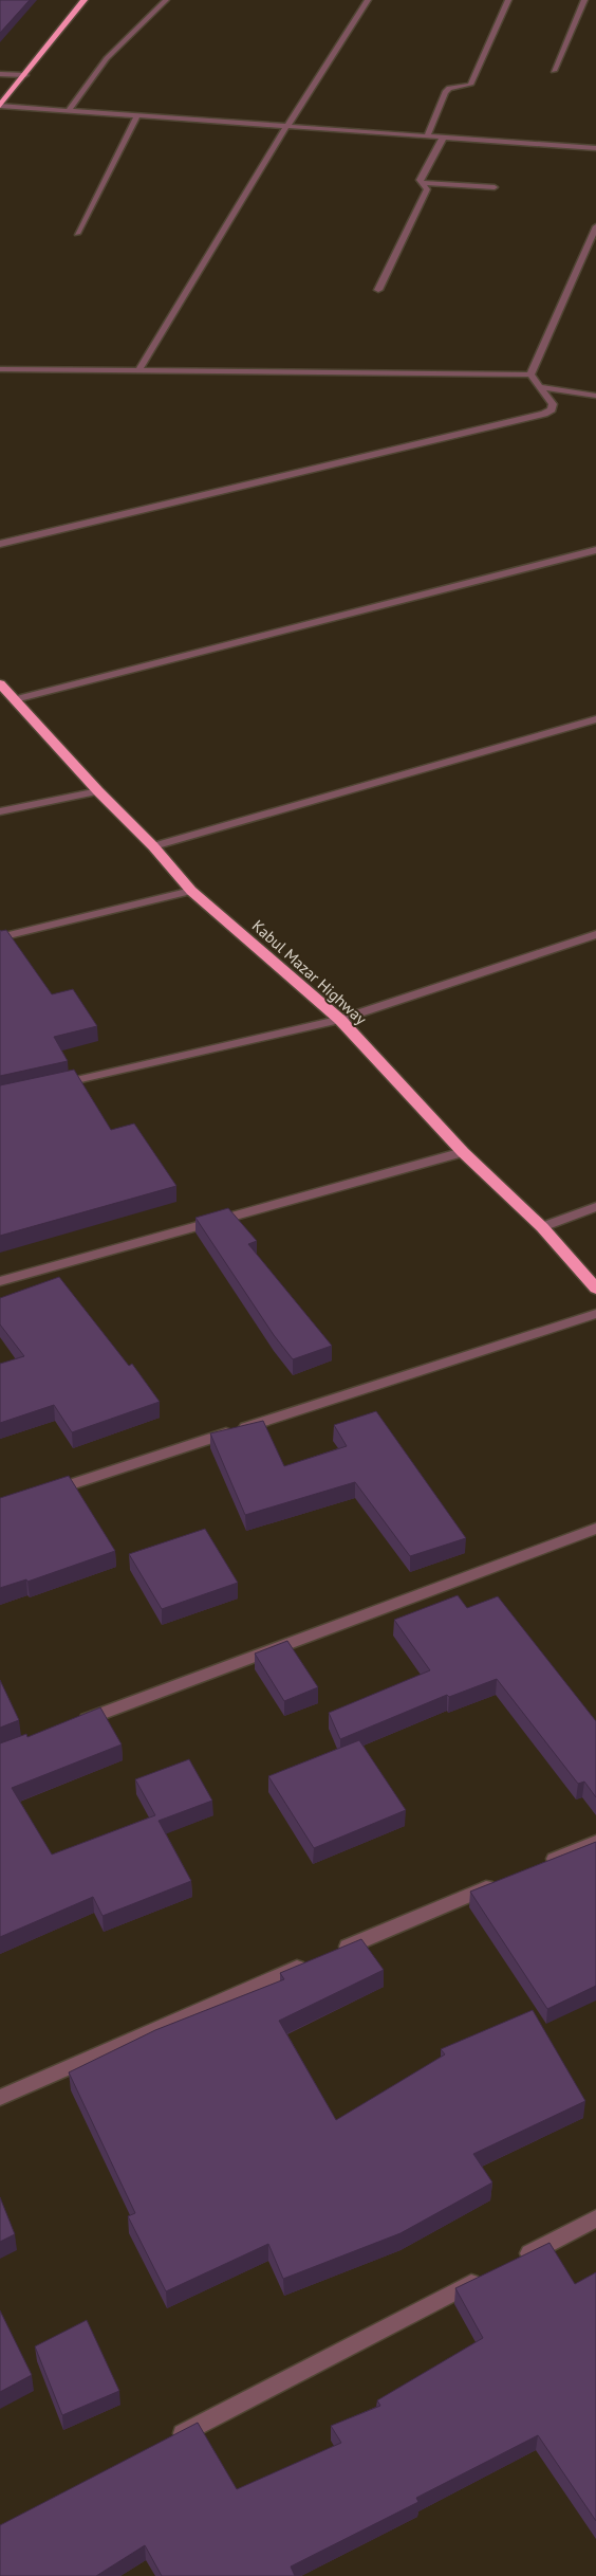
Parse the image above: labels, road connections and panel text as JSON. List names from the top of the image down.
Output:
{
  "streets": {
    "highway": ["Kabul Mazar Highway"]
  }
}
